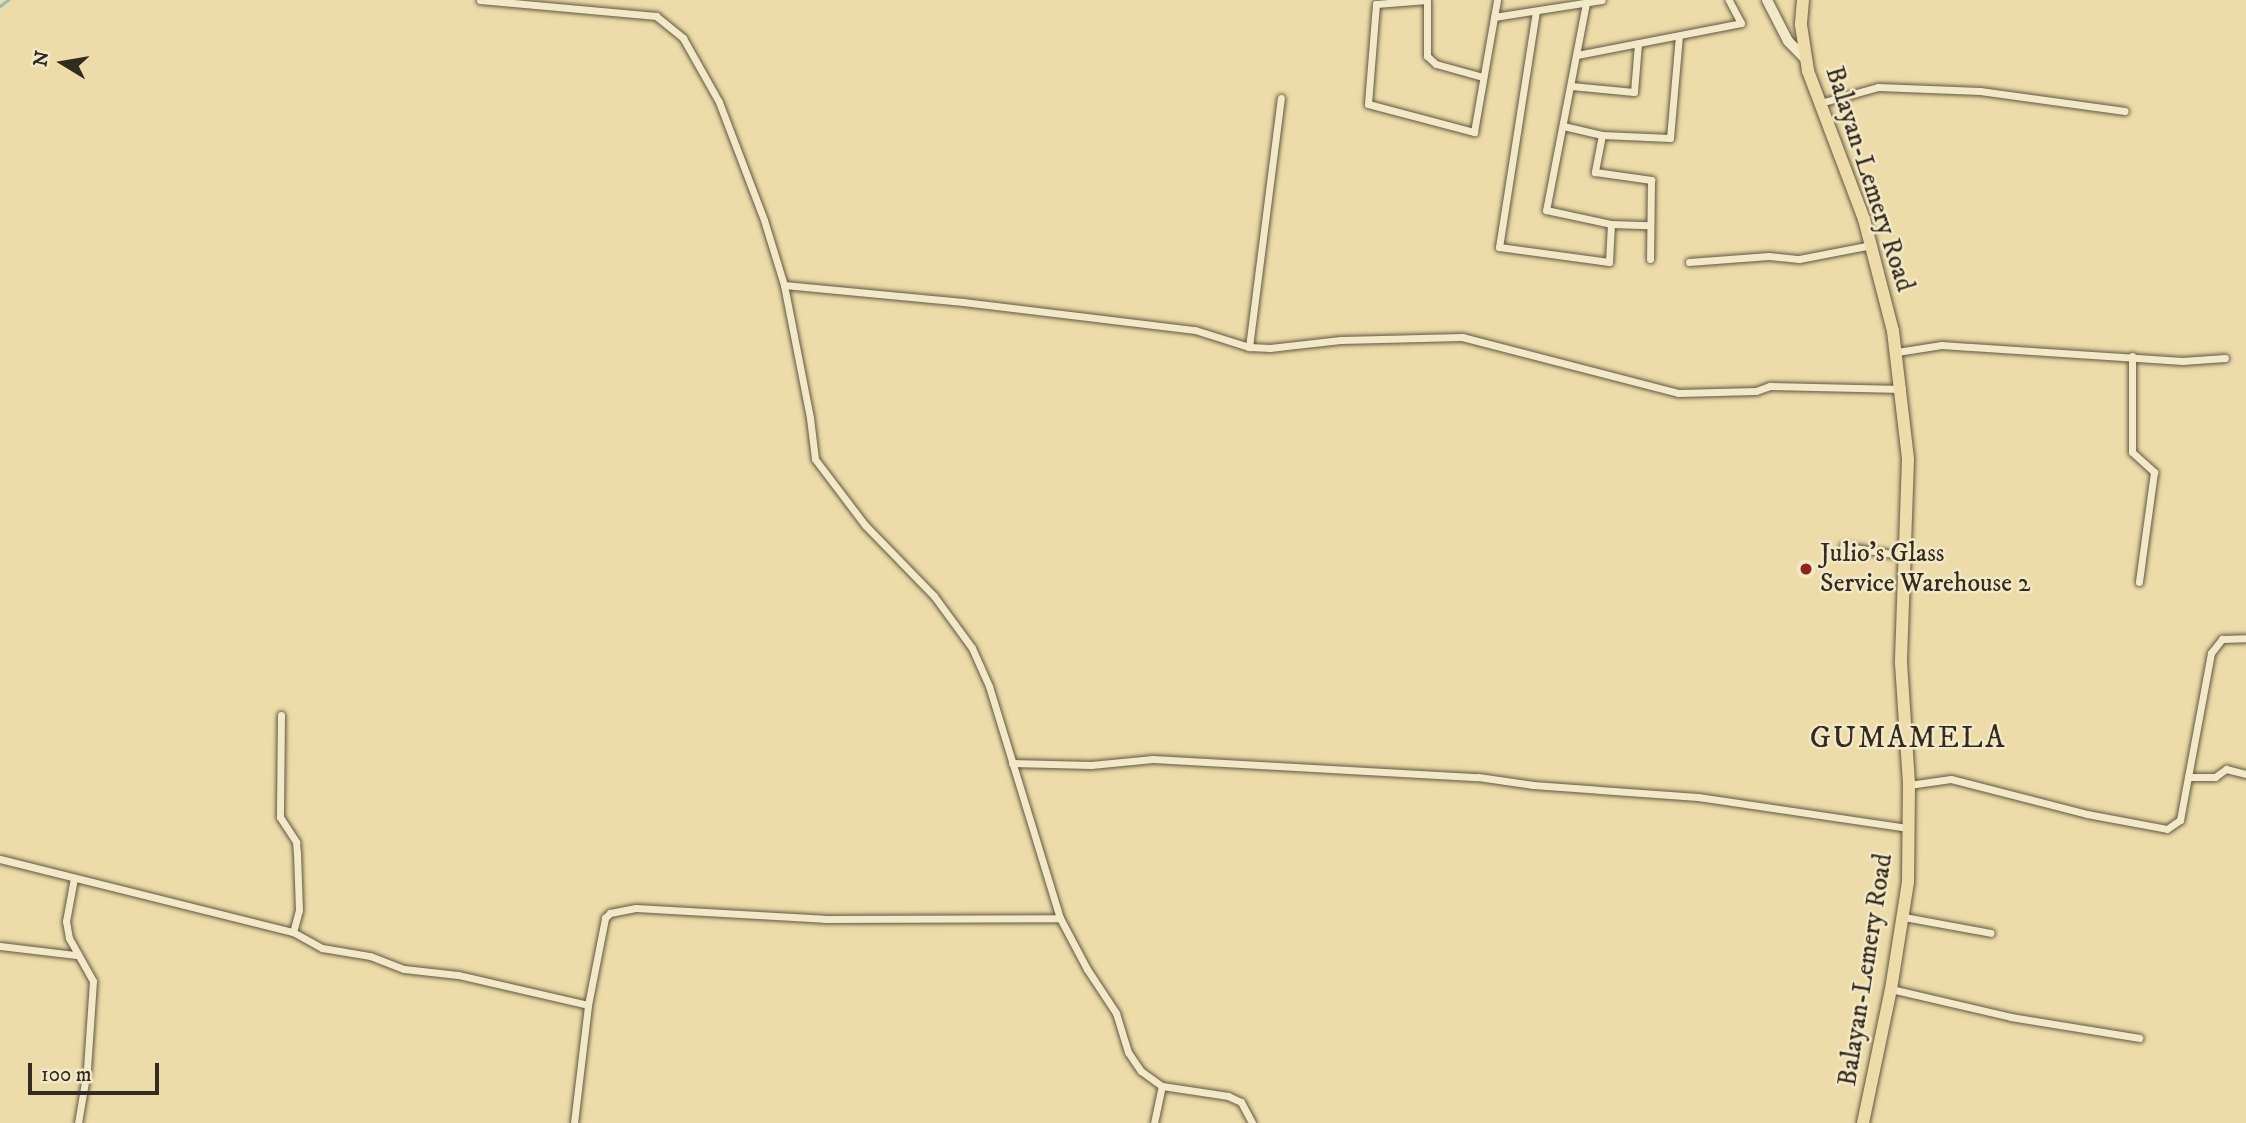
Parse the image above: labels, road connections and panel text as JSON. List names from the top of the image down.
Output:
{
  "streets": {
    "main road": ["Balayan-Lemery Road"]
  },
  "districts": ["GUMAMELA"],
  "places": ["Julio's Glass Service Warehouse 2"],
  "scale_bar": "100 m",
  "north": "left"
}
